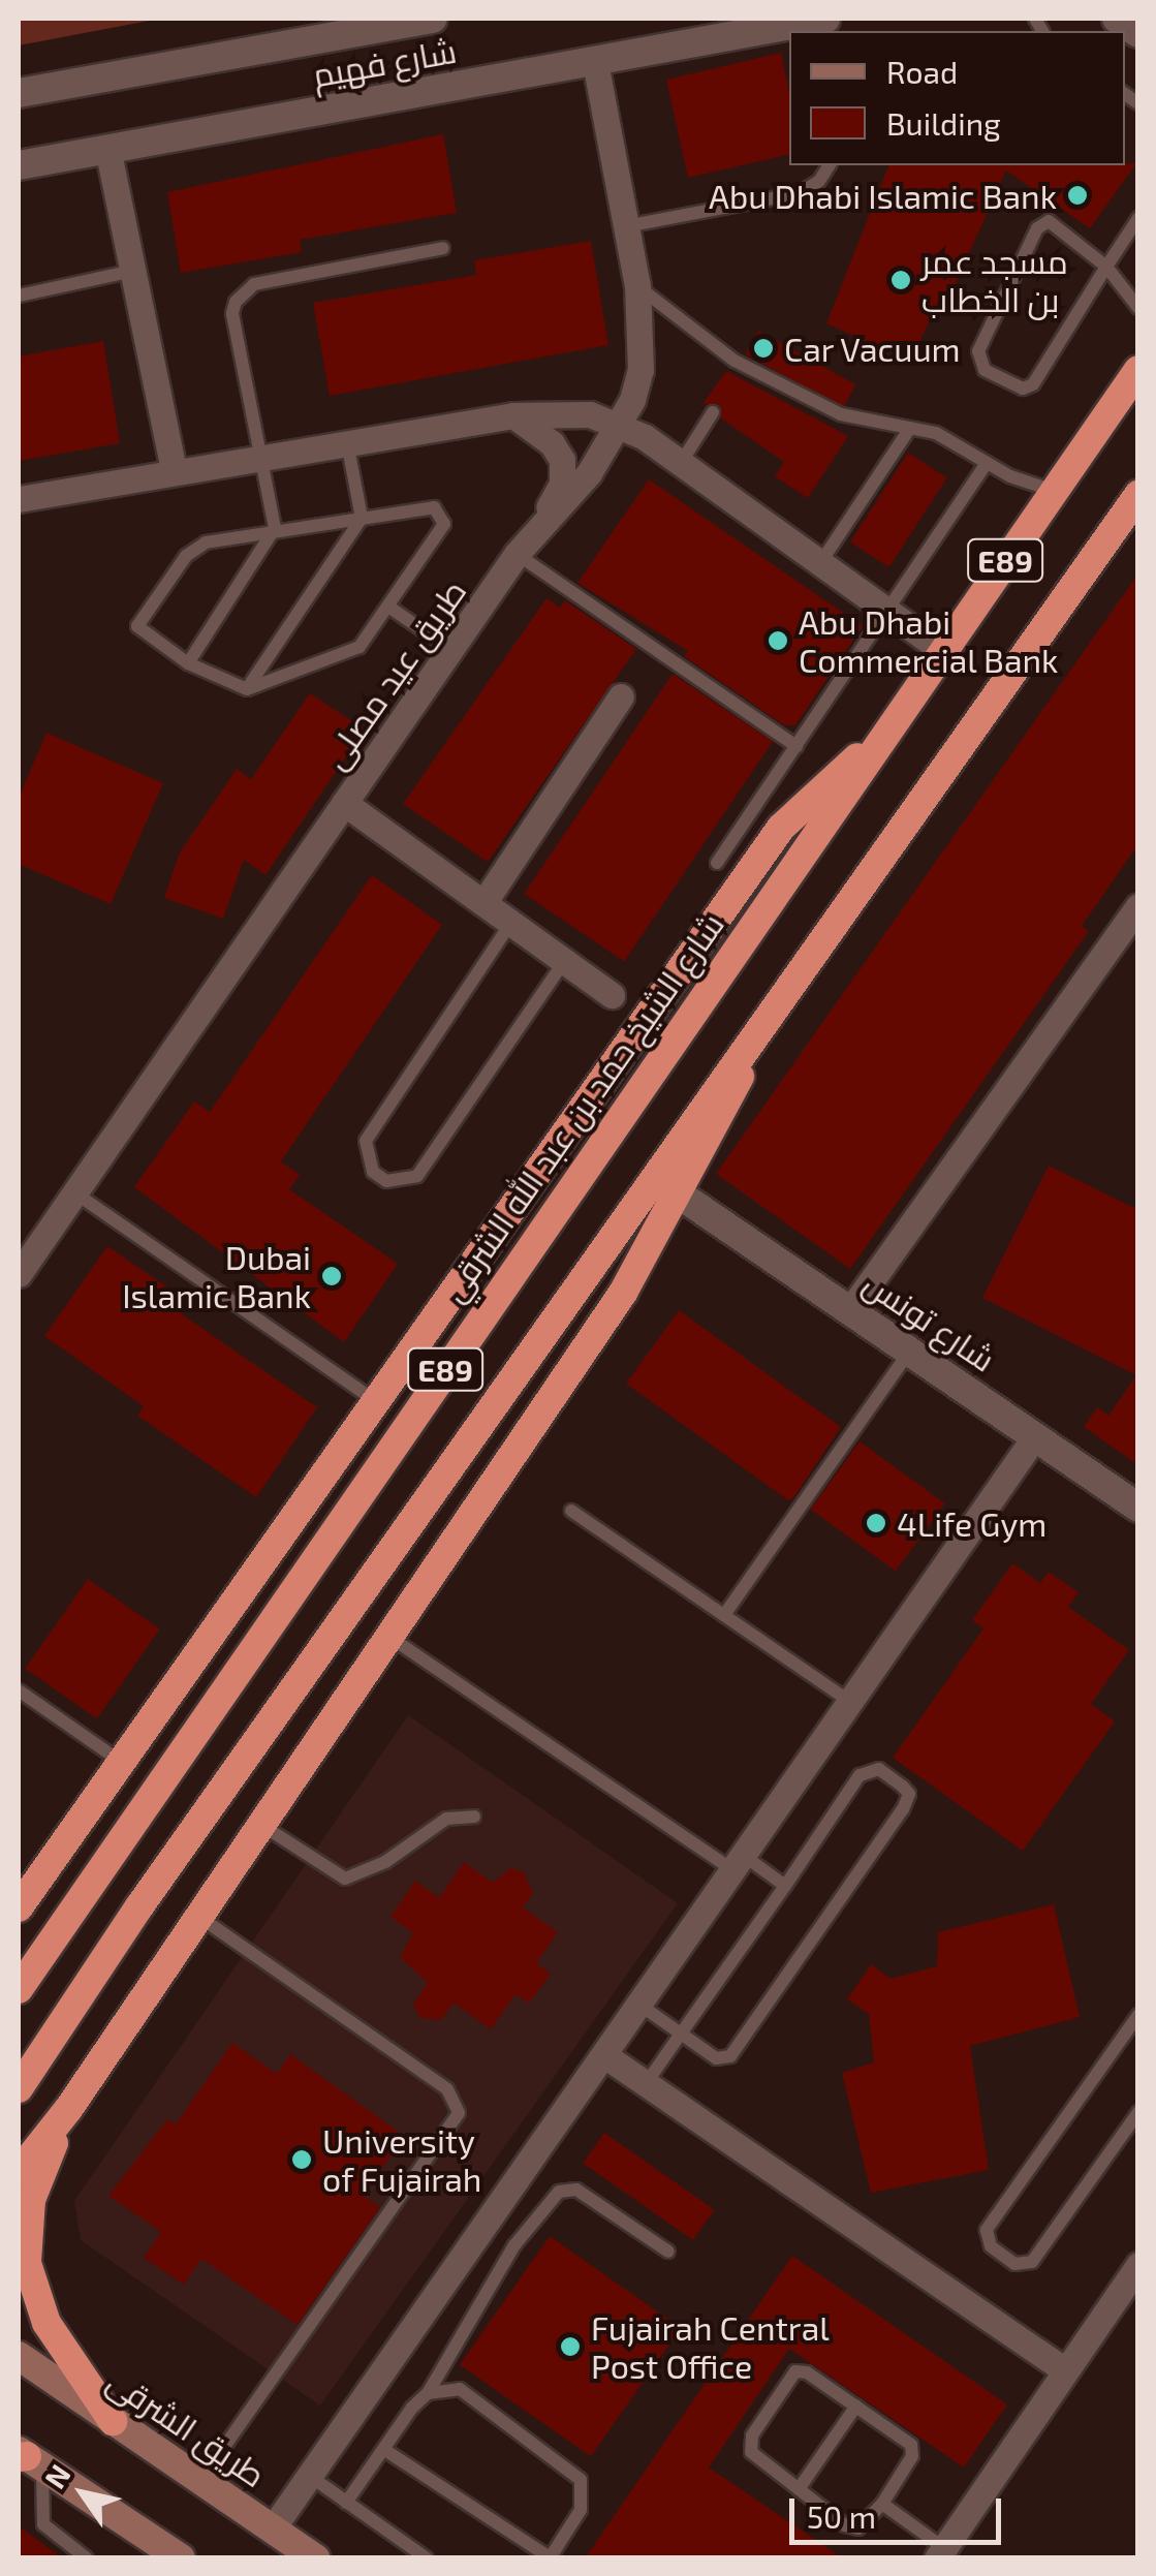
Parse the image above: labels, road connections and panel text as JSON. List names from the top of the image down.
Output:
{
  "streets": {
    "highway": ["E89", "شارع الشيخ حمد بن عبد الله الشرقي"],
    "main road": ["طريق الشرقى"],
    "street": ["شارع فهيم", "طريق عيد مصلى", "شارع تونس"]
  },
  "crossings": [
    ["شارع فهيم", "طريق عيد مصلى"]
  ],
  "places": [
    "Abu Dhabi Islamic Bank",
    "مسجد عمر بن الخطاب",
    "Car Vacuum",
    "Abu Dhabi Commercial Bank",
    "Dubai Islamic Bank",
    "4Life Gym",
    "University of Fujairah",
    "Fujairah Central Post Office"
  ],
  "legend": ["Road", "Building"],
  "scale_bar": "50 m",
  "north": "top left"
}
